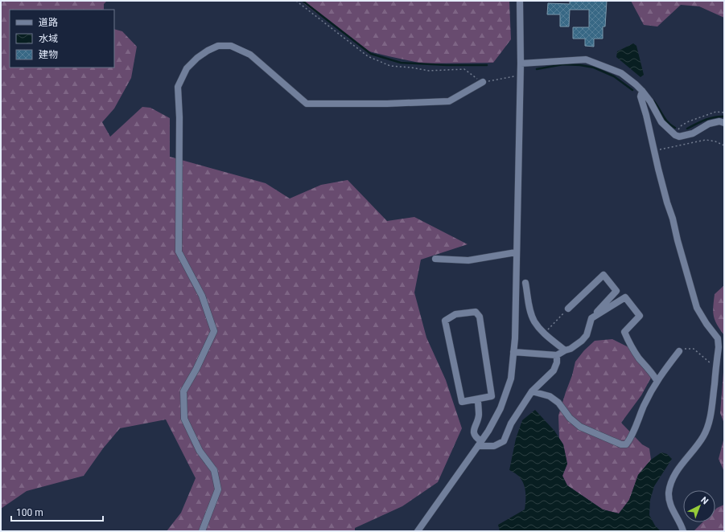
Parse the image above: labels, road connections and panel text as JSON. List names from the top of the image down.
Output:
{
  "legend": ["道路", "水域", "建物"],
  "scale_bar": "100 m",
  "north": "top right"
}
